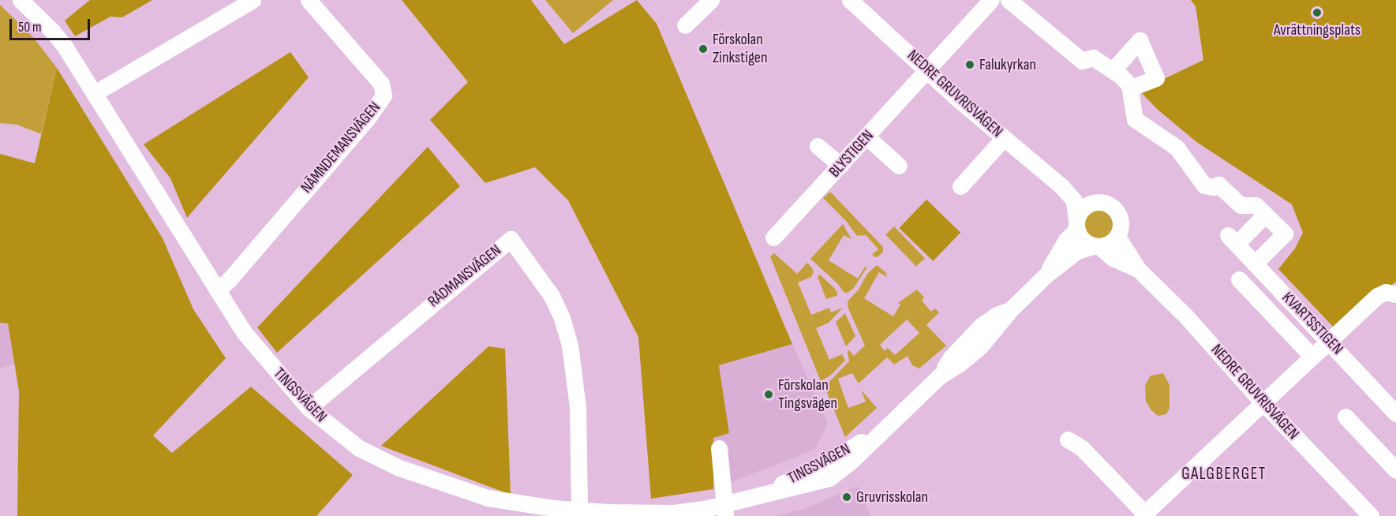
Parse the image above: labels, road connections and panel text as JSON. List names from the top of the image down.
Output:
{
  "streets": {
    "street": [
      "NEDRE GRUVRISVÄGEN",
      "NÄMNDEMANSVÄGEN",
      "BLYSTIGEN",
      "RÅDMANSVÄGEN",
      "KVARTSSTIGEN",
      "TINGSVÄGEN"
    ]
  },
  "crossings": [
    ["NEDRE GRUVRISVÄGEN", "BLYSTIGEN"],
    ["NEDRE GRUVRISVÄGEN", "TINGSVÄGEN"],
    ["NÄMNDEMANSVÄGEN", "TINGSVÄGEN"],
    ["RÅDMANSVÄGEN", "TINGSVÄGEN"]
  ],
  "districts": ["GALGBERGET"],
  "places": [
    "Avrättningsplats",
    "Förskolan Zinkstigen",
    "Falukyrkan",
    "Förskolan Tingsvägen",
    "Gruvrisskolan"
  ],
  "scale_bar": "50 m"
}
